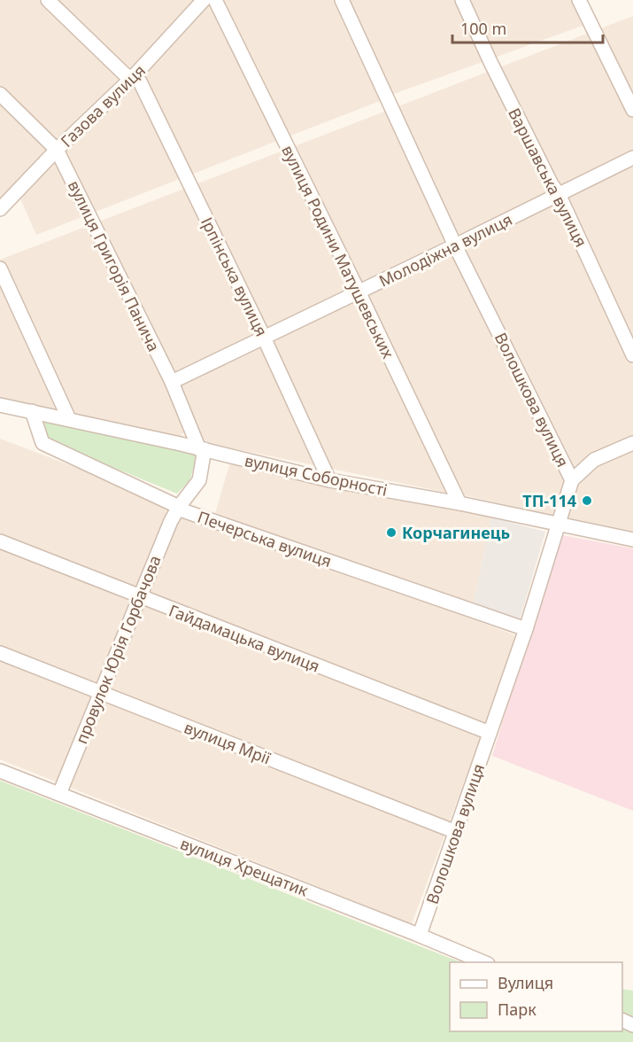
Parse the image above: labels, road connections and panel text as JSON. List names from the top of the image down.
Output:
{
  "streets": {
    "street": [
      "Газова вулиця",
      "Варшавська вулиця",
      "Молодіжна вулиця",
      "вулиця Родини Матушевських",
      "вулиця Григорія Панича",
      "Ірпінська вулиця",
      "Волошкова вулиця",
      "вулиця Соборності",
      "Печерська вулиця",
      "Гайдамацька вулиця",
      "провулок Юрія Горбачова",
      "вулиця Мрії",
      "вулиця Хрещатик"
    ]
  },
  "crossings": [
    ["Газова вулиця", "вулиця Родини Матушевських"],
    ["Газова вулиця", "вулиця Григорія Панича"],
    ["Газова вулиця", "Ірпінська вулиця"],
    ["Варшавська вулиця", "Молодіжна вулиця"],
    ["Молодіжна вулиця", "вулиця Родини Матушевських"],
    ["Молодіжна вулиця", "вулиця Григорія Панича"],
    ["Молодіжна вулиця", "Ірпінська вулиця"],
    ["Молодіжна вулиця", "Волошкова вулиця"],
    ["вулиця Родини Матушевських", "вулиця Соборності"],
    ["вулиця Григорія Панича", "вулиця Соборності"],
    ["вулиця Григорія Панича", "провулок Юрія Горбачова"],
    ["Ірпінська вулиця", "вулиця Соборності"],
    ["Волошкова вулиця", "вулиця Соборності"],
    ["Волошкова вулиця", "Печерська вулиця"],
    ["Волошкова вулиця", "Гайдамацька вулиця"],
    ["Волошкова вулиця", "вулиця Мрії"],
    ["Волошкова вулиця", "вулиця Хрещатик"],
    ["вулиця Соборності", "Печерська вулиця"],
    ["вулиця Соборності", "провулок Юрія Горбачова"],
    ["Печерська вулиця", "провулок Юрія Горбачова"],
    ["Гайдамацька вулиця", "провулок Юрія Горбачова"],
    ["провулок Юрія Горбачова", "вулиця Мрії"],
    ["провулок Юрія Горбачова", "вулиця Хрещатик"]
  ],
  "places": ["ТП-114", "Корчагинець"],
  "legend": ["Вулиця", "Парк"],
  "scale_bar": "100 m"
}
